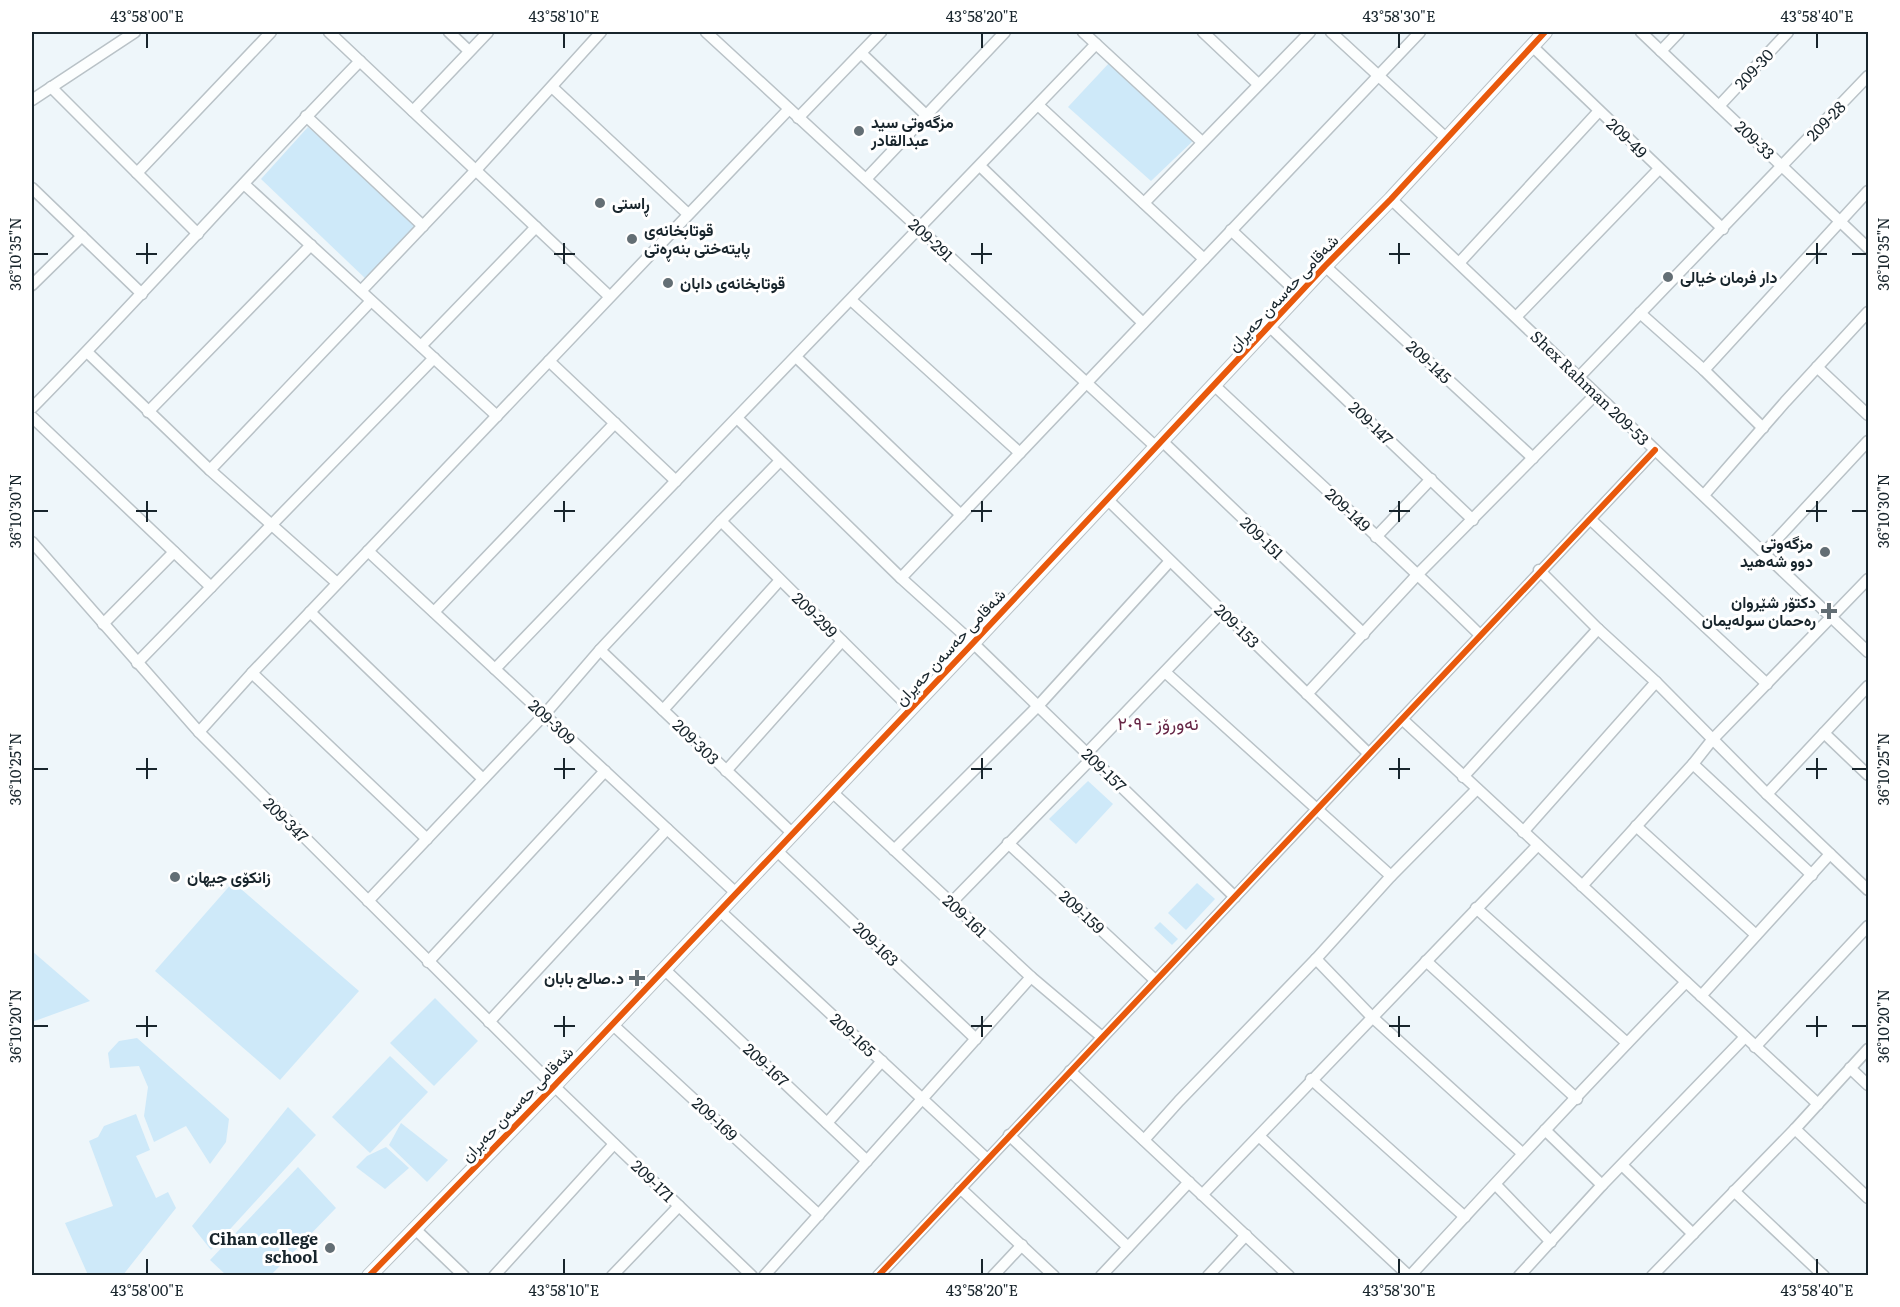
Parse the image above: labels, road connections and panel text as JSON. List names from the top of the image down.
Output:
{
  "streets": {
    "street": [
      "209-30",
      "209-28",
      "209-49",
      "209-33",
      "209-291",
      "شەقامی حەسەن حەیران",
      "209-145",
      "Shex Rahman 209-53",
      "209-147",
      "209-149",
      "209-151",
      "209-299",
      "209-153",
      "209-309",
      "209-303",
      "209-157",
      "209-347",
      "209-159",
      "209-161",
      "209-163",
      "209-165",
      "209-167",
      "209-169",
      "209-171"
    ]
  },
  "crossings": [
    ["209-30", "209-33"],
    ["209-28", "209-49"],
    ["209-28", "209-33"],
    ["209-28", "Shex Rahman 209-53"],
    ["209-49", "شەقامی حەسەن حەیران"],
    ["209-291", "شەقامی حەسەن حەیران"],
    ["209-291", "209-151"],
    ["شەقامی حەسەن حەیران", "209-145"],
    ["شەقامی حەسەن حەیران", "Shex Rahman 209-53"],
    ["شەقامی حەسەن حەیران", "209-147"],
    ["شەقامی حەسەن حەیران", "209-149"],
    ["شەقامی حەسەن حەیران", "209-151"],
    ["شەقامی حەسەن حەیران", "209-299"],
    ["شەقامی حەسەن حەیران", "209-153"],
    ["شەقامی حەسەن حەیران", "209-309"],
    ["شەقامی حەسەن حەیران", "209-303"],
    ["شەقامی حەسەن حەیران", "209-157"],
    ["شەقامی حەسەن حەیران", "209-347"],
    ["شەقامی حەسەن حەیران", "209-161"],
    ["شەقامی حەسەن حەیران", "209-163"],
    ["شەقامی حەسەن حەیران", "209-165"],
    ["شەقامی حەسەن حەیران", "209-167"],
    ["شەقامی حەسەن حەیران", "209-169"],
    ["شەقامی حەسەن حەیران", "209-171"],
    ["209-347", "209-171"]
  ],
  "districts": ["نەورۆز - ٢٠٩"],
  "places": {
    "other": [
      "مزگەوتی سید عبدالقادر",
      "ڕاستی",
      "قوتابخانەی پایتەختی بنەڕەتی",
      "دار فرمان خیالی",
      "قوتابخانەی دابان",
      "مزگەوتی دوو شەهید",
      "زانکۆی جیھان",
      "Cihan college school"
    ],
    "health": ["دکتۆر شێروان رەحمان سولەیمان", "د.صالح بابان"]
  },
  "coordinates": [
    "43°58'00\"E",
    "43°58'10\"E",
    "43°58'20\"E",
    "43°58'30\"E",
    "43°58'40\"E",
    "36°10'35\"N",
    "36°10'30\"N",
    "36°10'25\"N",
    "36°10'20\"N"
  ]
}
